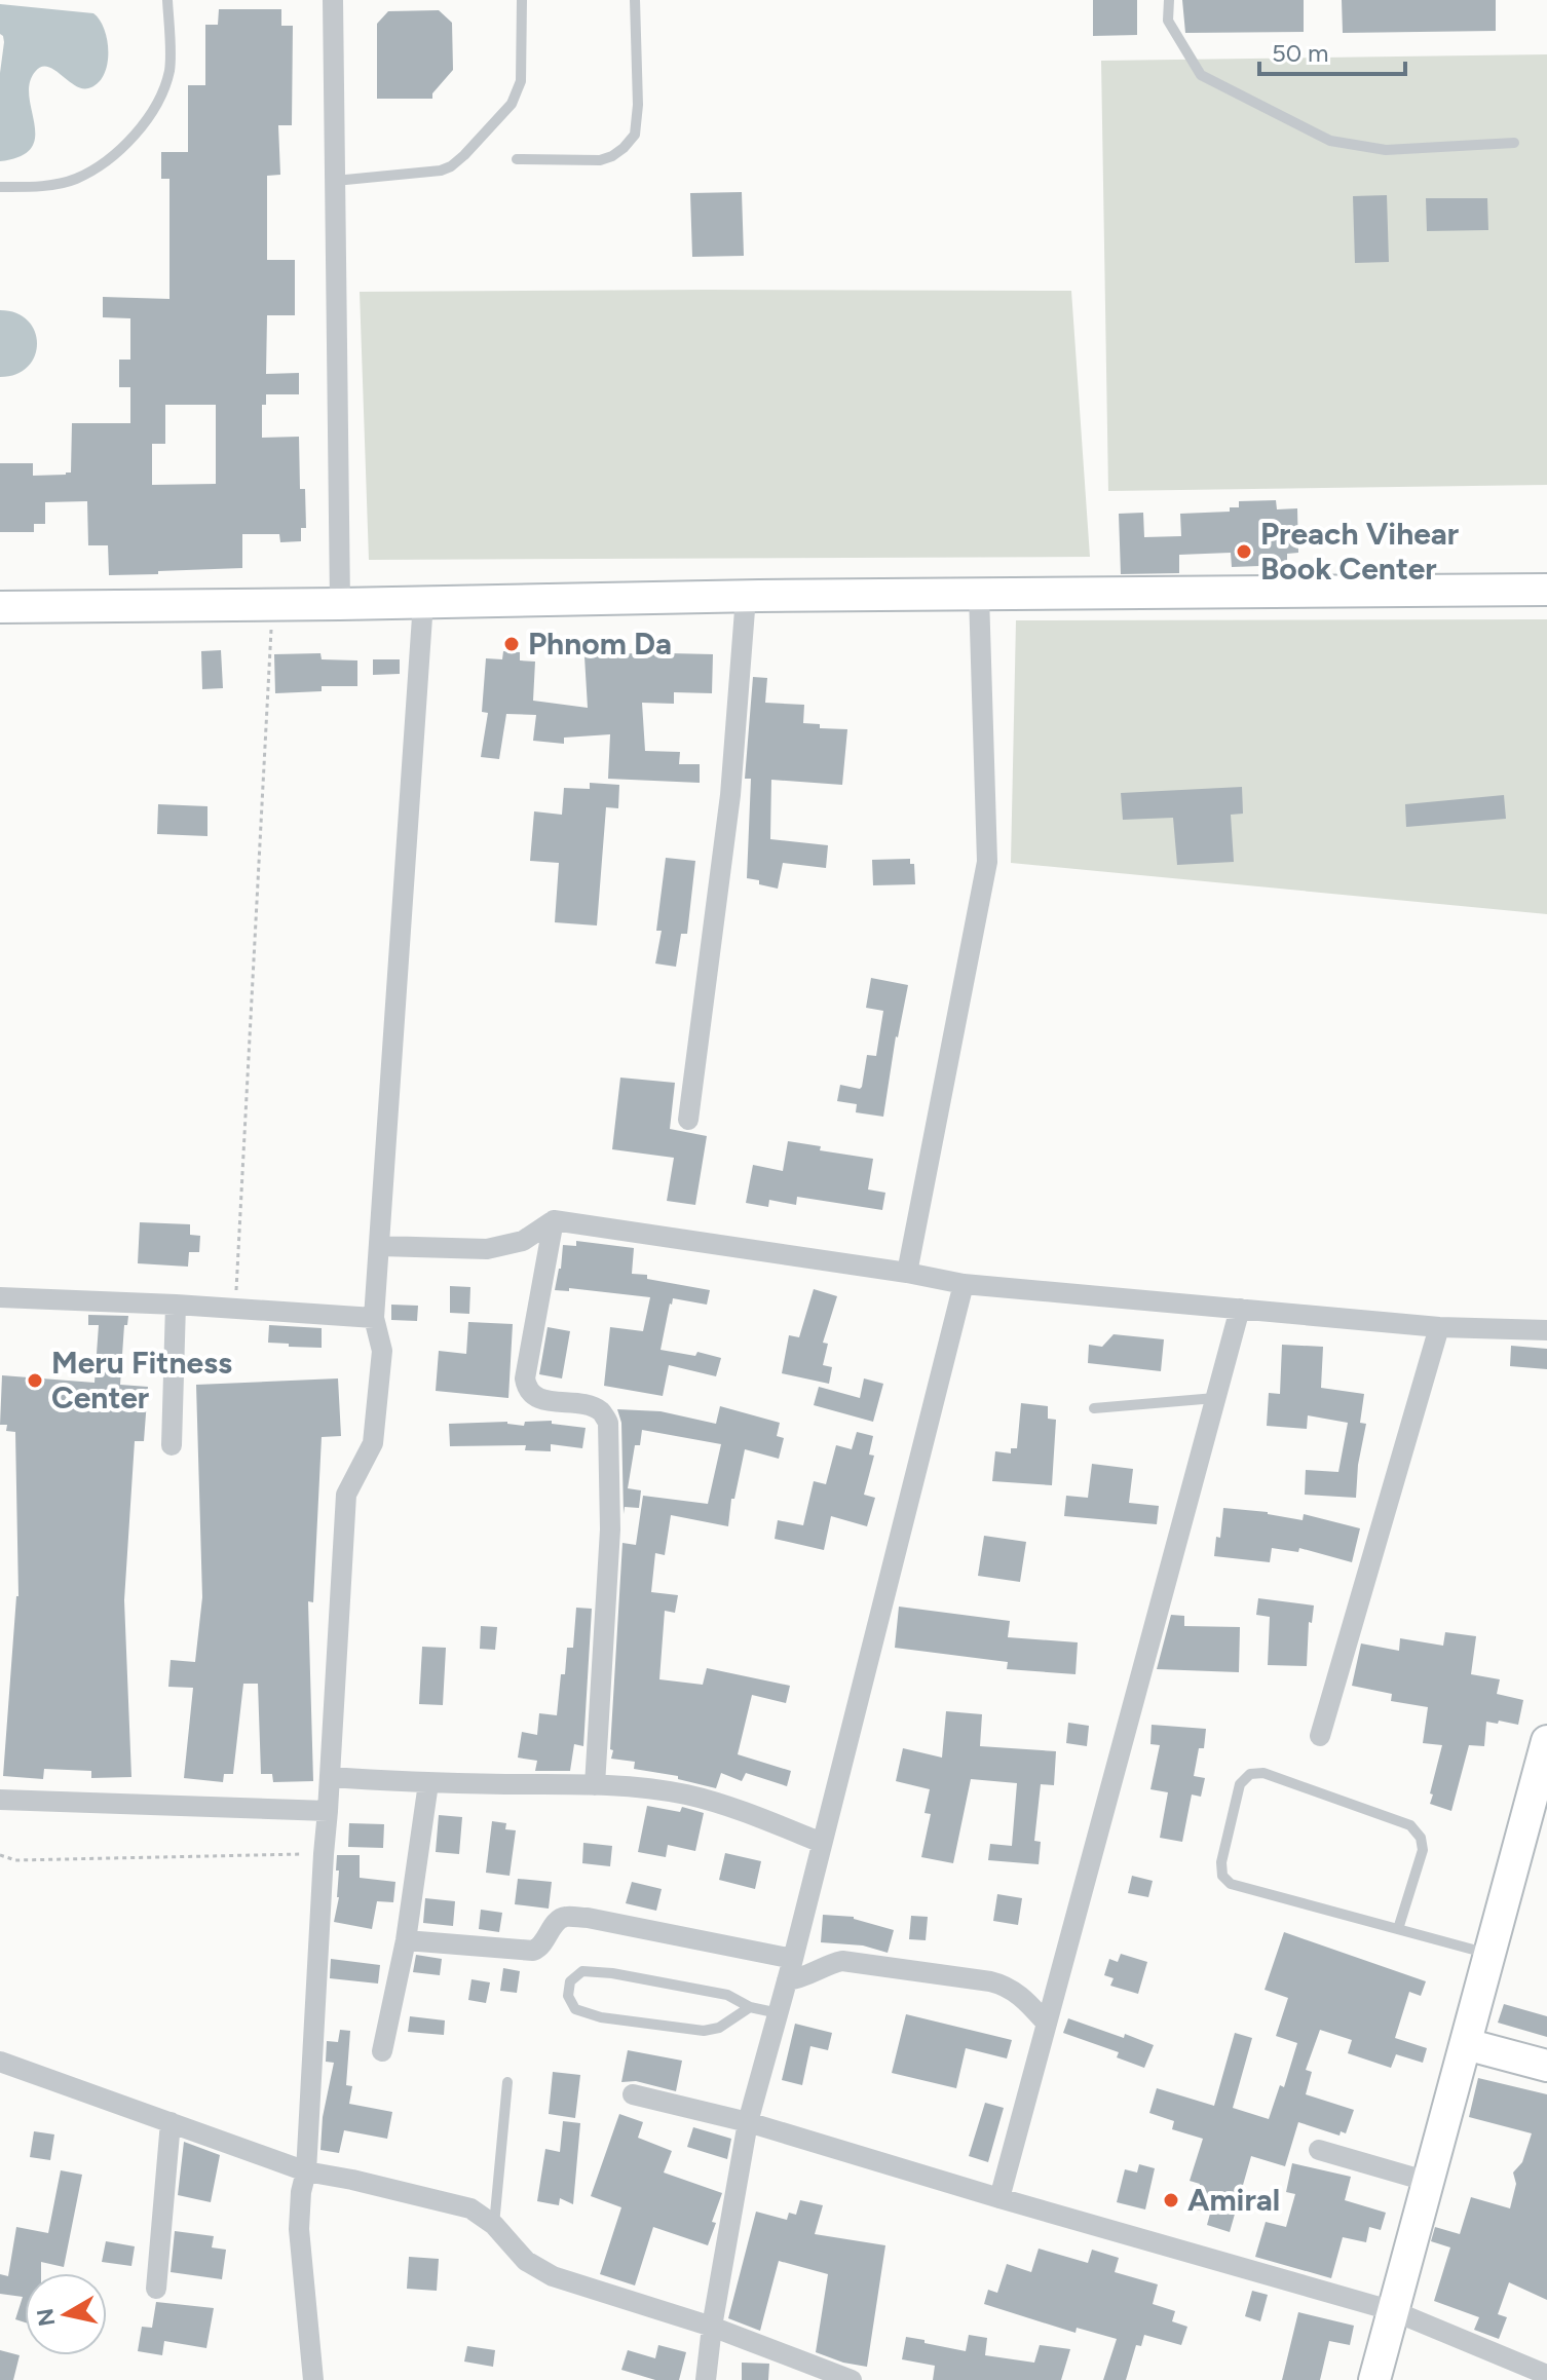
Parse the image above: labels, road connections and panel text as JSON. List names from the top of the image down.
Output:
{
  "places": [
    "Preach Vihear Book Center",
    "Phnom Da",
    "Meru Fitness Center",
    "Amiral"
  ],
  "scale_bar": "50 m",
  "north": "left"
}
